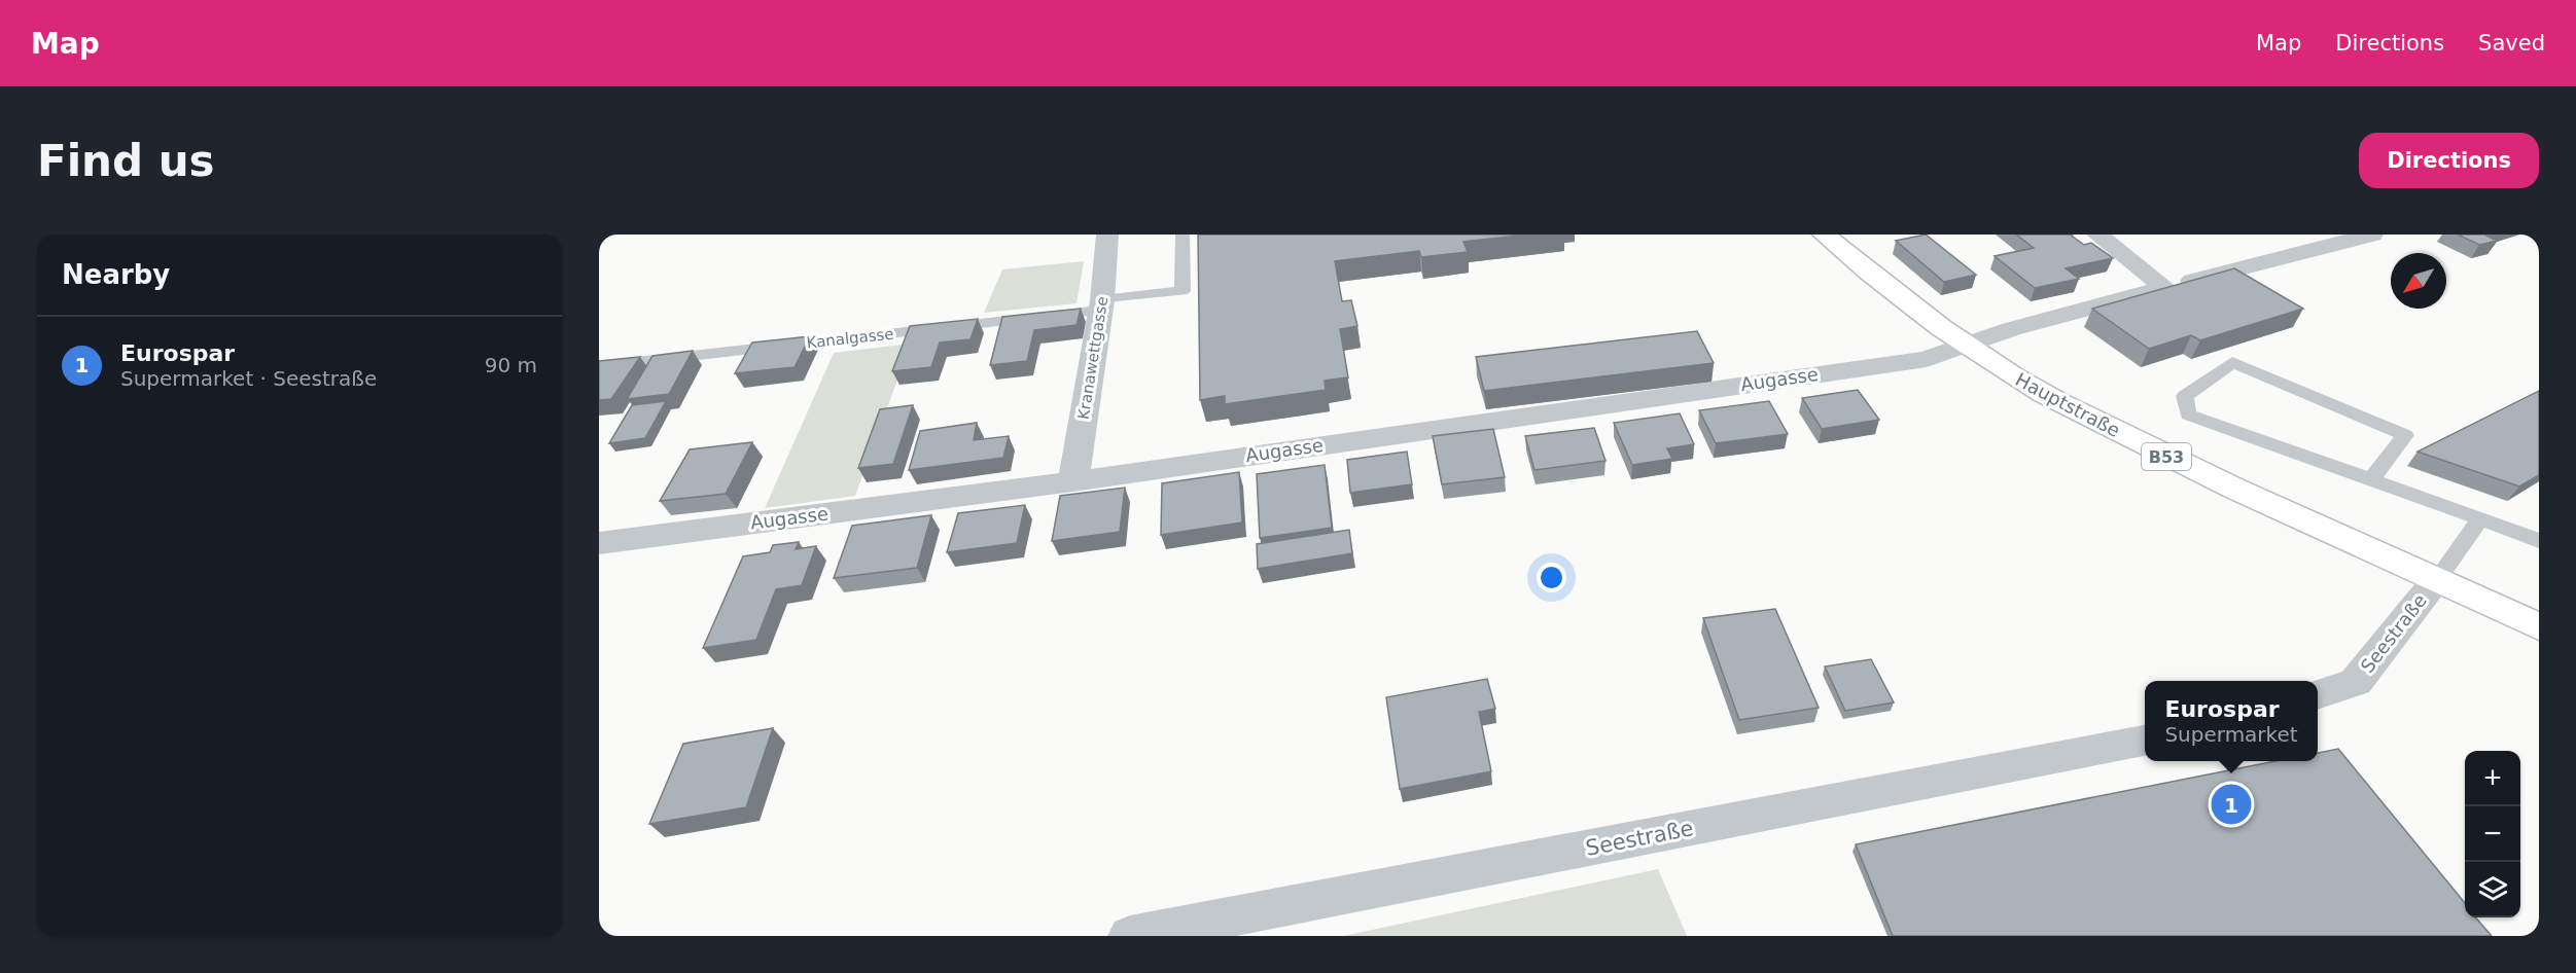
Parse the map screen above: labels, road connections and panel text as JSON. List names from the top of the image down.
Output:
{
  "streets": {
    "main road": ["Hauptstraße", "B53"],
    "street": ["Kranawettgasse", "Augasse", "Seestraße"],
    "lane": ["Kanalgasse"]
  },
  "crossings": [
    ["Kanalgasse", "Kranawettgasse"],
    ["Kranawettgasse", "Augasse"],
    ["Augasse", "Hauptstraße"],
    ["Hauptstraße", "Seestraße"]
  ],
  "north": "bottom left",
  "page": {
    "header": "Map",
    "nav": ["Map", "Directions", "Saved"],
    "buttons": "Directions",
    "title": "Find us",
    "heading": "Nearby",
    "list": [
      {
        "mark": "1",
        "name": "Eurospar",
        "note": "Supermarket · Seestraße",
        "value": "90 m"
      }
    ],
    "popup": ["Eurospar", "Supermarket"],
    "map_buttons": ["+", "−"],
    "pins": "1"
  }
}
